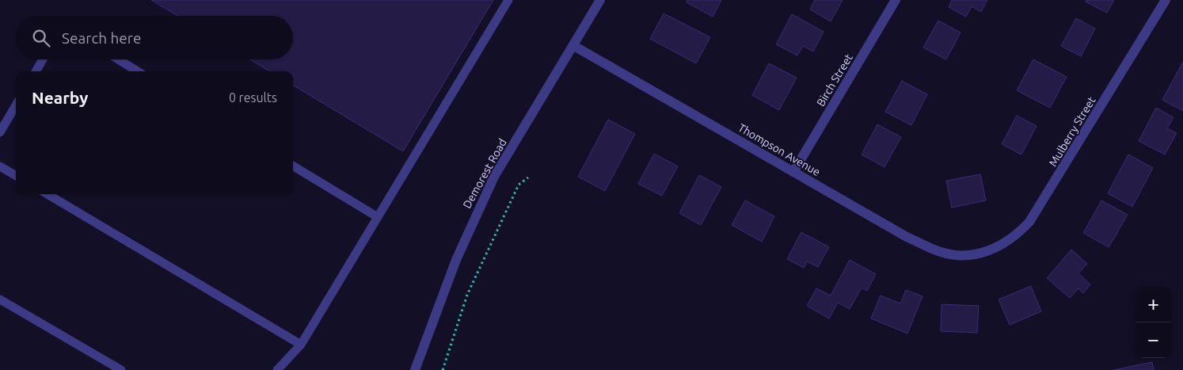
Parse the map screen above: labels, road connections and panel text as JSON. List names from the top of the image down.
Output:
{
  "streets": {
    "street": [
      "Birch Street",
      "Mulberry Street",
      "Thompson Avenue",
      "Demorest Road"
    ]
  },
  "crossings": [
    ["Birch Street", "Thompson Avenue"],
    ["Mulberry Street", "Thompson Avenue"],
    ["Thompson Avenue", "Demorest Road"]
  ],
  "page": {
    "search": "Search here",
    "heading": ["Nearby", "0 results"],
    "map_buttons": ["+", "−"]
  }
}
